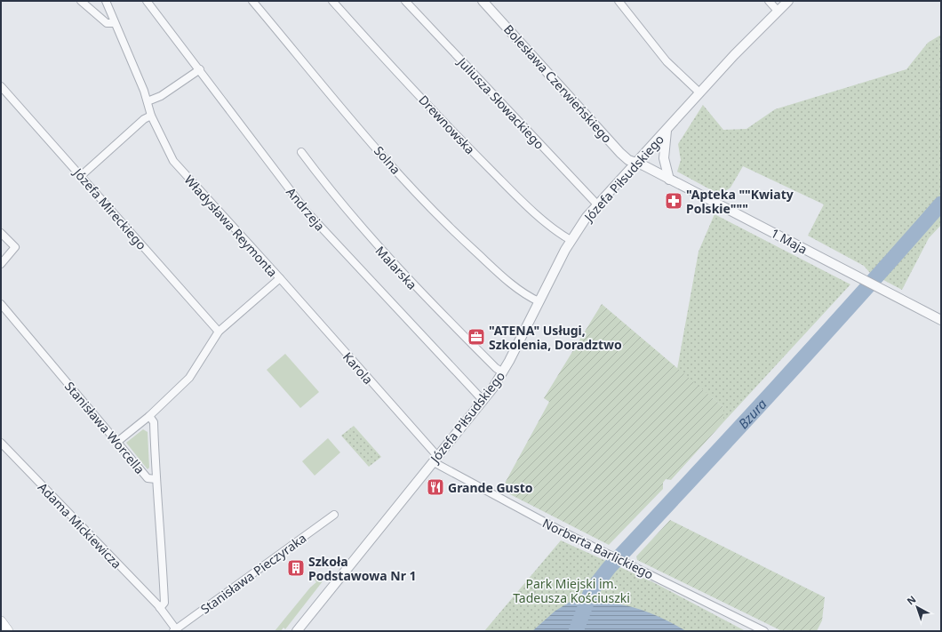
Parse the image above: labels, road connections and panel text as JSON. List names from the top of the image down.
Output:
{
  "streets": {
    "street": [
      "Bolesława Czerwieńskiego",
      "Juliusza Słowackiego",
      "Drewnowska",
      "Solna",
      "Józefa Piłsudskiego",
      "Józefa Mireckiego",
      "Andrzeja",
      "Władysława Reymonta",
      "1 Maja",
      "Malarska",
      "Karola",
      "Stanisława Worcella",
      "Adama Mickiewicza",
      "Norberta Barlickiego",
      "Stanisława Pieczyraka"
    ]
  },
  "crossings": [
    ["Bolesława Czerwieńskiego", "Józefa Piłsudskiego"],
    ["Bolesława Czerwieńskiego", "1 Maja"],
    ["Juliusza Słowackiego", "Józefa Piłsudskiego"],
    ["Drewnowska", "Józefa Piłsudskiego"],
    ["Solna", "Józefa Piłsudskiego"],
    ["Józefa Piłsudskiego", "Andrzeja"],
    ["Józefa Piłsudskiego", "1 Maja"],
    ["Józefa Piłsudskiego", "Malarska"],
    ["Józefa Piłsudskiego", "Karola"],
    ["Józefa Piłsudskiego", "Norberta Barlickiego"],
    ["Józefa Mireckiego", "Władysława Reymonta"],
    ["Władysława Reymonta", "Karola"],
    ["Władysława Reymonta", "Stanisława Worcella"],
    ["Karola", "Norberta Barlickiego"],
    ["Stanisława Worcella", "Adama Mickiewicza"],
    ["Adama Mickiewicza", "Stanisława Pieczyraka"]
  ],
  "water": ["Bzura"],
  "parks": ["Park Miejski im. Tadeusza Kościuszki"],
  "places": {
    "pharmacy": ["\"Apteka \"\"Kwiaty Polskie\"\"\""],
    "office": ["\"ATENA\" Usługi, Szkolenia, Doradztwo"],
    "restaurant": ["Grande Gusto"],
    "building": ["Szkoła Podstawowa Nr 1"]
  },
  "north": "top left"
}
